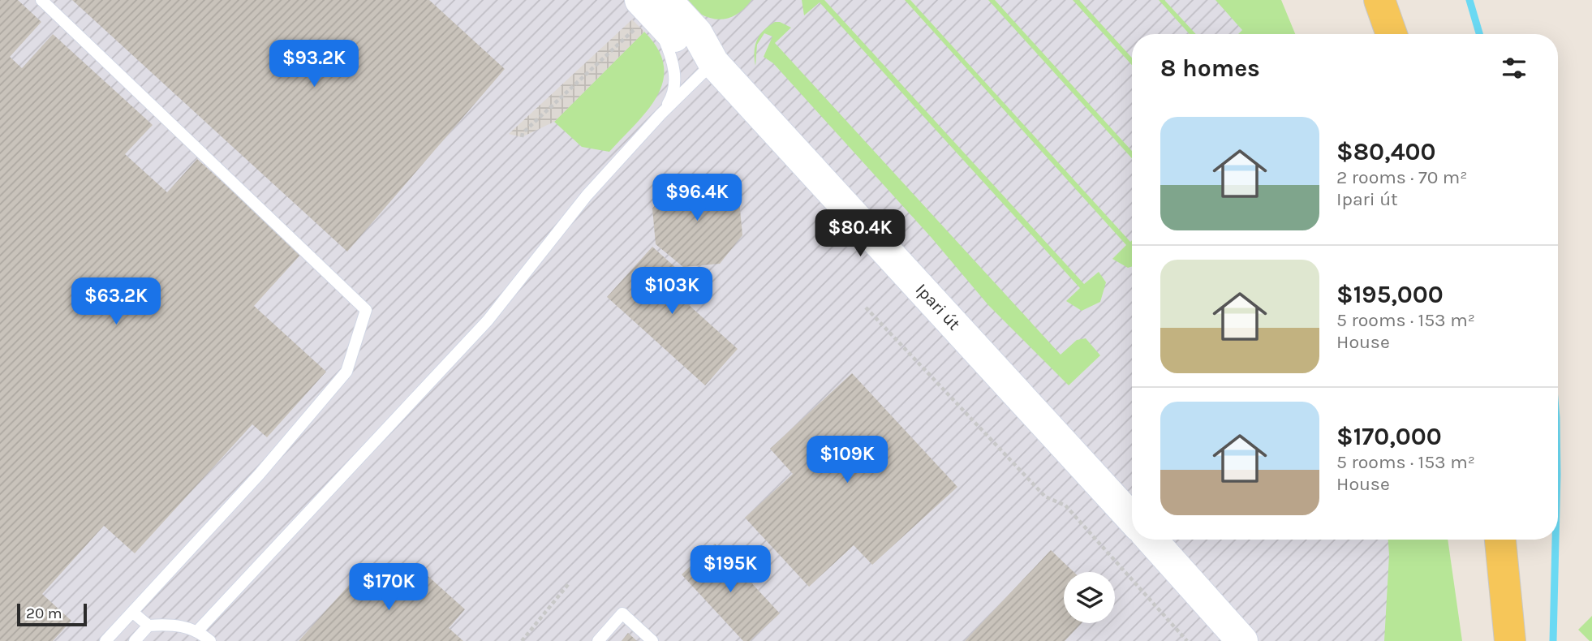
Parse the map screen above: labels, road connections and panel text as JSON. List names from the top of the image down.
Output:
{
  "streets": {
    "street": ["Ipari út"]
  },
  "scale_bar": "20 m",
  "page": {
    "heading": "8 homes",
    "price": [
      "$93.2K",
      "$96.4K",
      "$80.4K",
      "$103K",
      "$63.2K",
      "$109K",
      "$195K",
      "$170K"
    ],
    "list": [
      {
        "name": "$80,400",
        "note": "2 rooms · 70 m² · Ipari út"
      },
      {
        "name": "$195,000",
        "note": "5 rooms · 153 m² · House"
      },
      {
        "name": "$170,000",
        "note": "5 rooms · 153 m² · House"
      }
    ],
    "scale": "20 m"
  }
}
